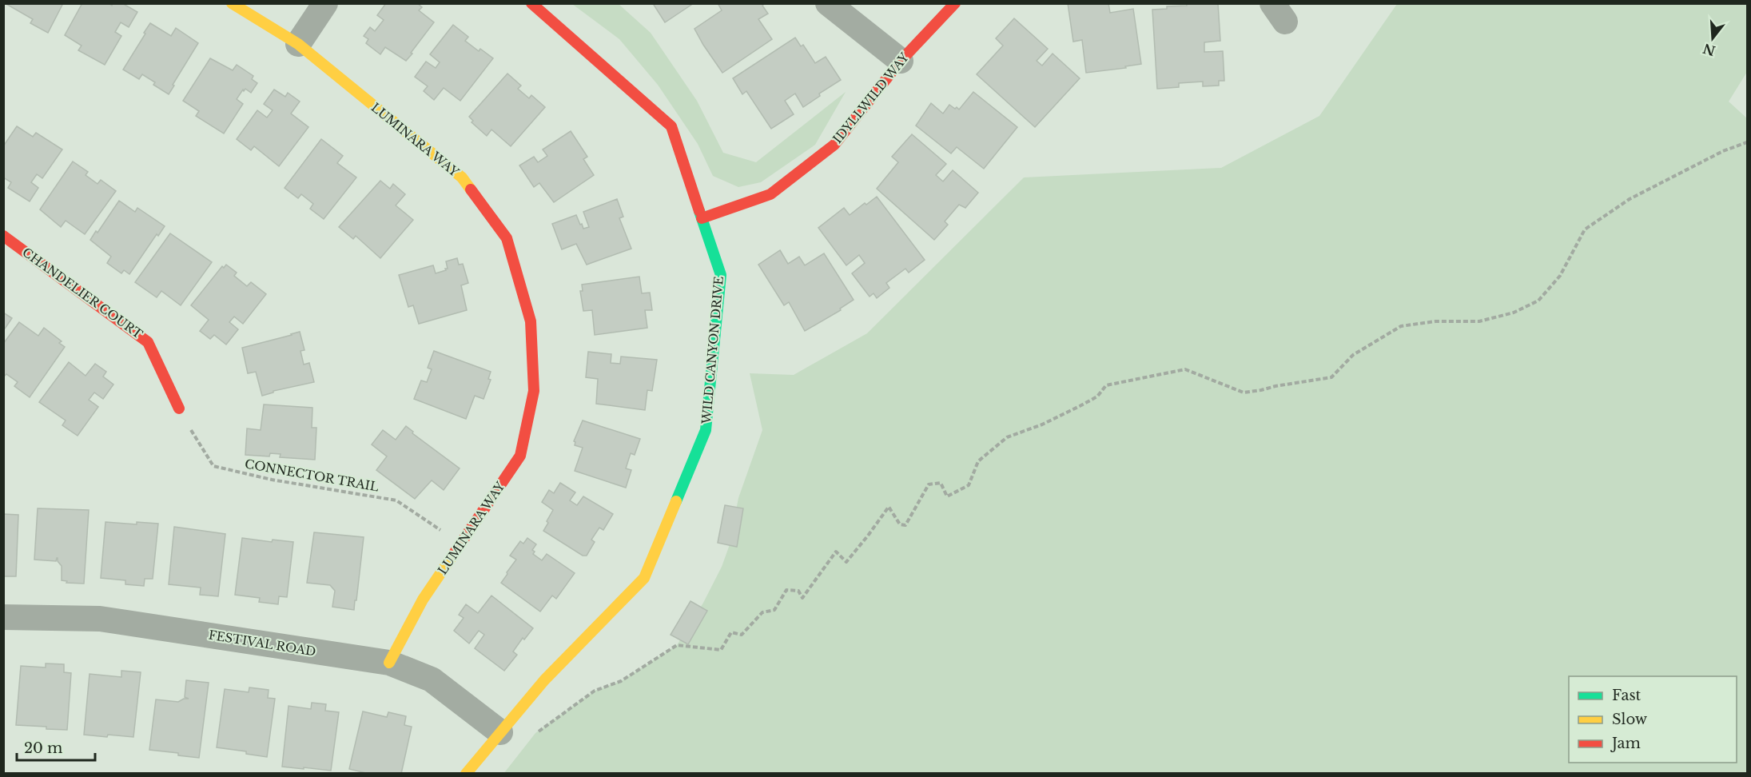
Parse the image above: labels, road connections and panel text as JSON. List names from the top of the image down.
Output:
{
  "streets": {
    "street": [
      "IDYLLWILD WAY",
      "LUMINARA WAY",
      "CHANDELIER COURT",
      "WILD CANYON DRIVE",
      "FESTIVAL ROAD"
    ],
    "path": ["CONNECTOR TRAIL"]
  },
  "crossings": [
    ["IDYLLWILD WAY", "WILD CANYON DRIVE"],
    ["LUMINARA WAY", "CONNECTOR TRAIL"],
    ["LUMINARA WAY", "FESTIVAL ROAD"],
    ["CHANDELIER COURT", "CONNECTOR TRAIL"],
    ["WILD CANYON DRIVE", "FESTIVAL ROAD"]
  ],
  "legend": ["Fast", "Slow", "Jam"],
  "scale_bar": "20 m",
  "north": "bottom"
}
